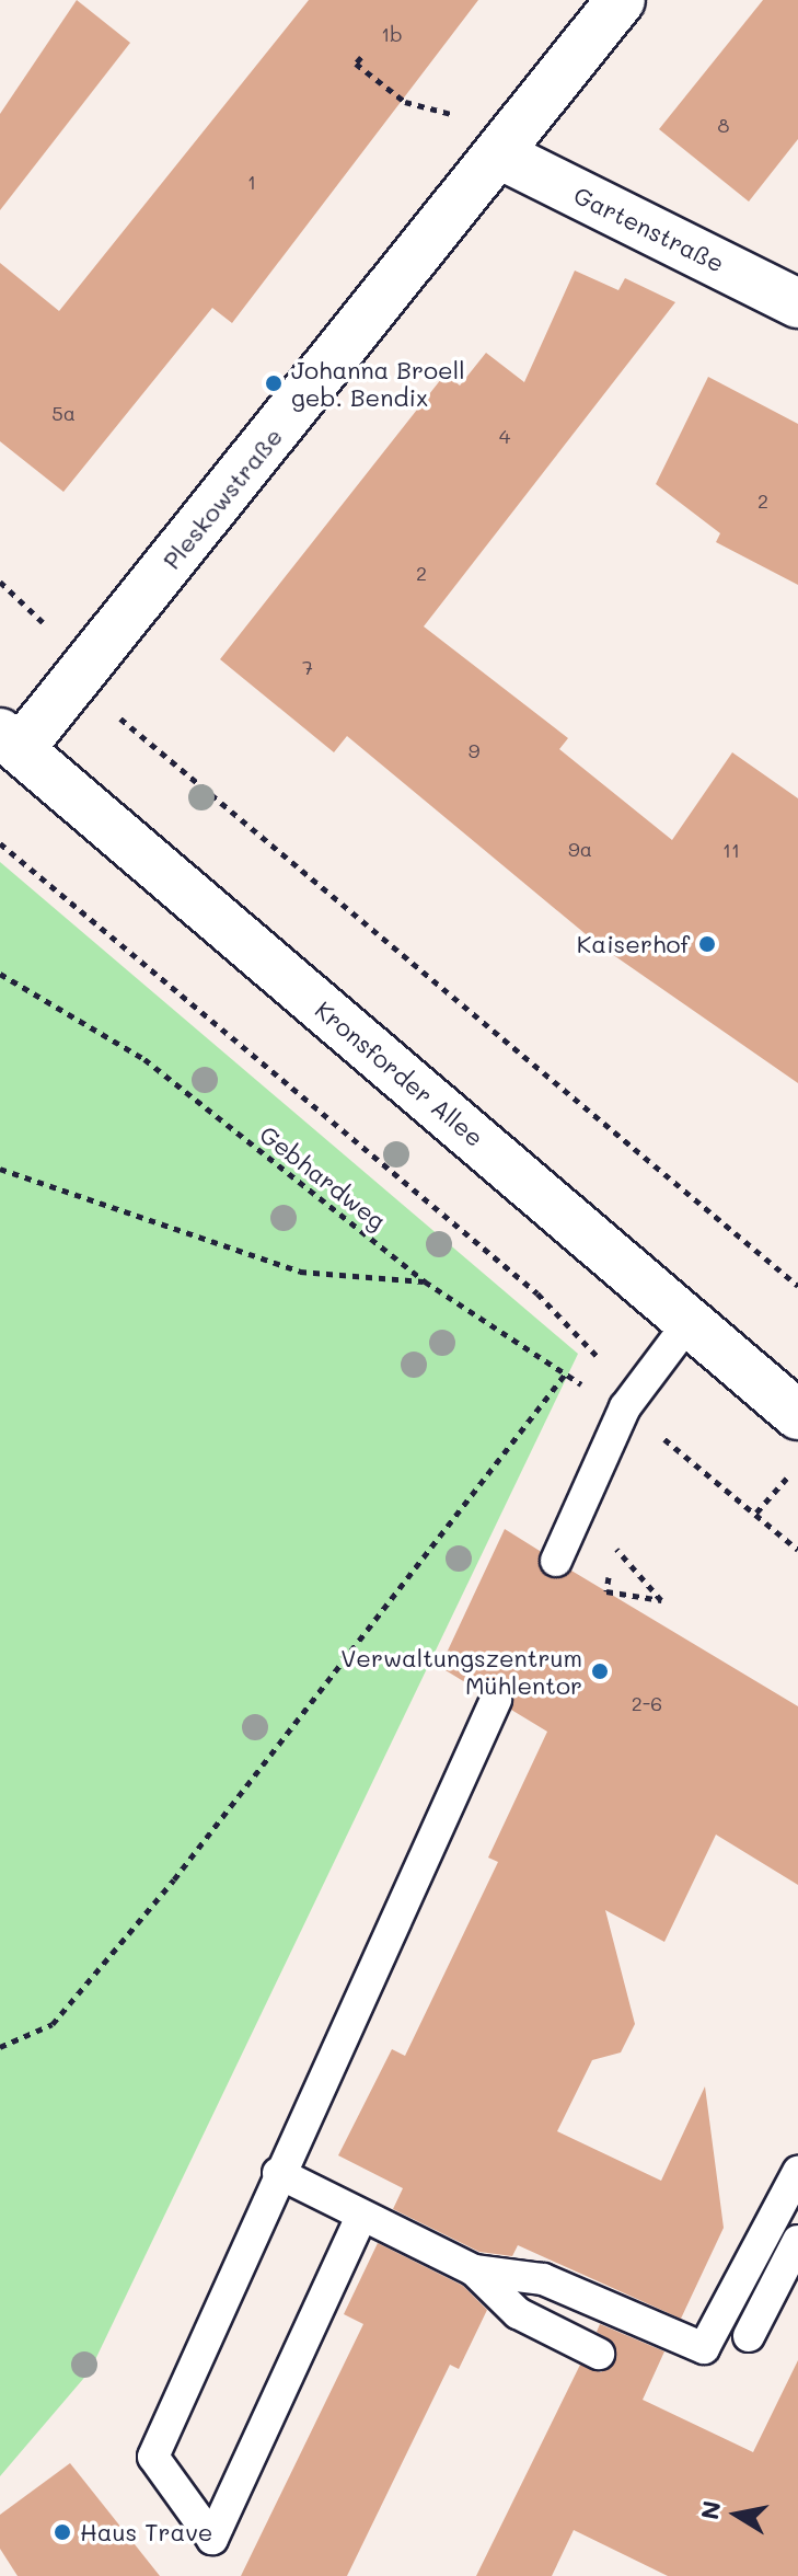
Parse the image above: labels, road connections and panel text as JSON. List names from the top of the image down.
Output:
{
  "streets": {
    "street": ["Gartenstraße", "Pleskowstraße", "Kronsforder Allee"],
    "path": ["Gebhardweg"]
  },
  "crossings": [
    ["Gartenstraße", "Pleskowstraße"],
    ["Pleskowstraße", "Kronsforder Allee"]
  ],
  "places": [
    "Johanna Broell geb. Bendix",
    "Kaiserhof",
    "Verwaltungszentrum Mühlentor",
    "Haus Trave"
  ],
  "house_numbers": [
    "1b",
    "8",
    "1",
    "5a",
    "4",
    "2",
    "2",
    "7",
    "9",
    "9a",
    "11",
    "2-6"
  ],
  "north": "left"
}
